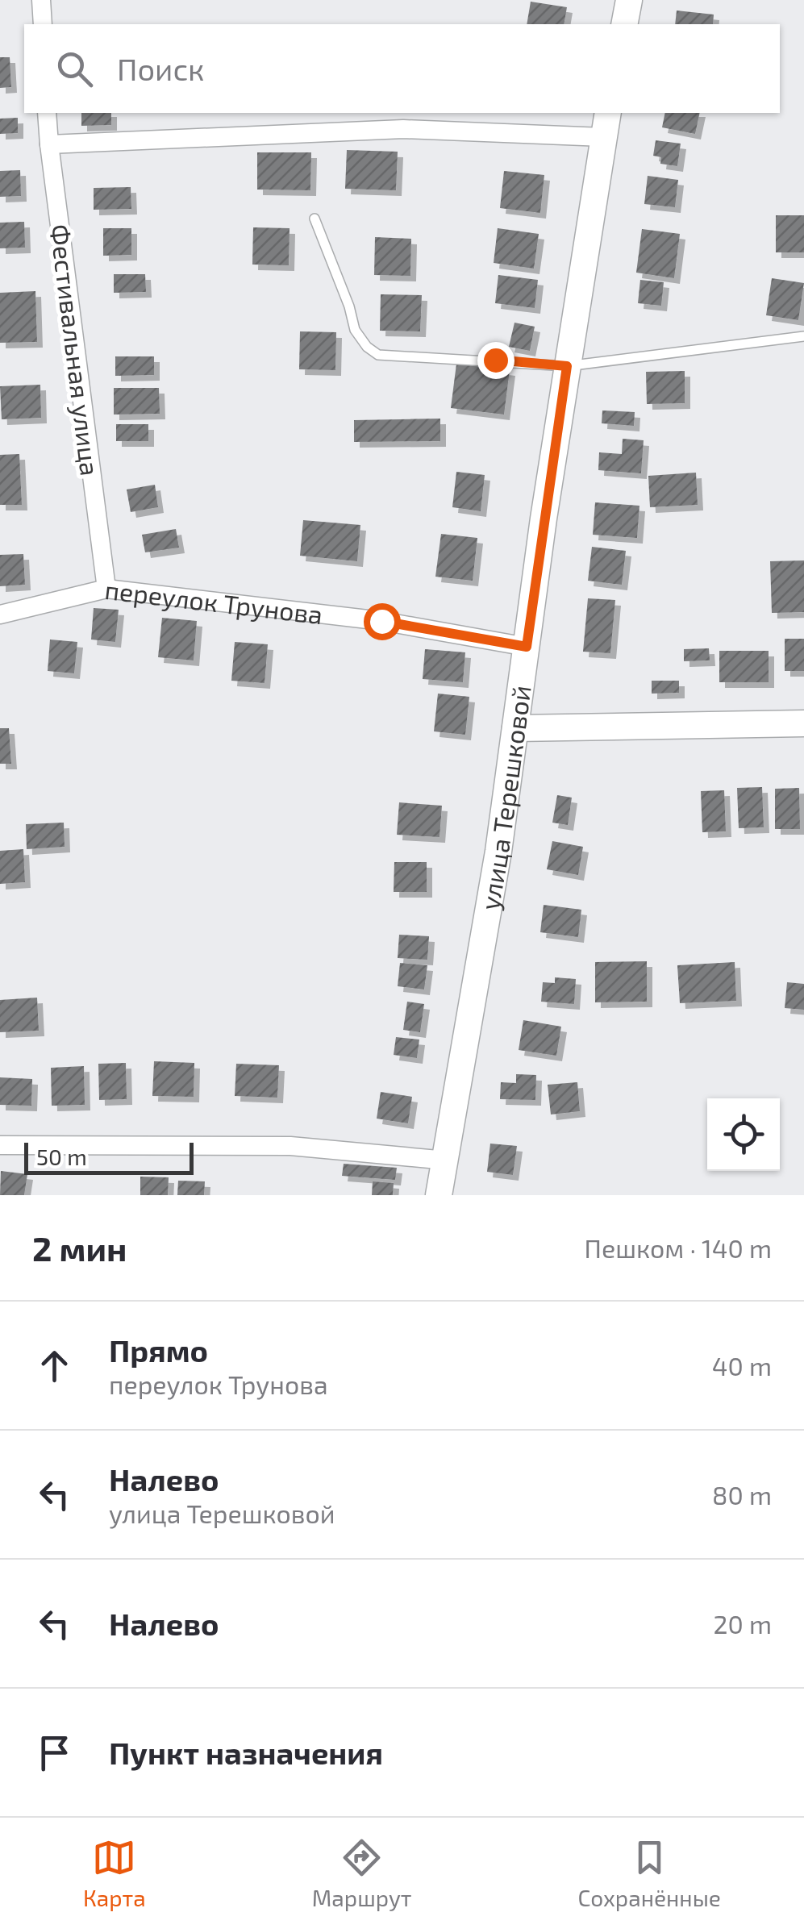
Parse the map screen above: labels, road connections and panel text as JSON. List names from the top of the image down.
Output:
{
  "streets": {
    "street": ["Фестивальная улица", "переулок Трунова", "улица Терешковой"]
  },
  "crossings": [
    ["Фестивальная улица", "переулок Трунова"],
    ["переулок Трунова", "улица Терешковой"]
  ],
  "scale_bar": "50 m",
  "page": {
    "search": "Поиск",
    "scale": "50 m",
    "heading": ["2 мин", "Пешком · 140 m"],
    "list": [
      ["Прямо", "переулок Трунова", "40 m"],
      ["Налево", "улица Терешковой", "80 m"],
      ["Налево", "20 m"],
      "Пункт назначения"
    ],
    "nav": ["Карта", "Маршрут", "Сохранённые"]
  }
}
